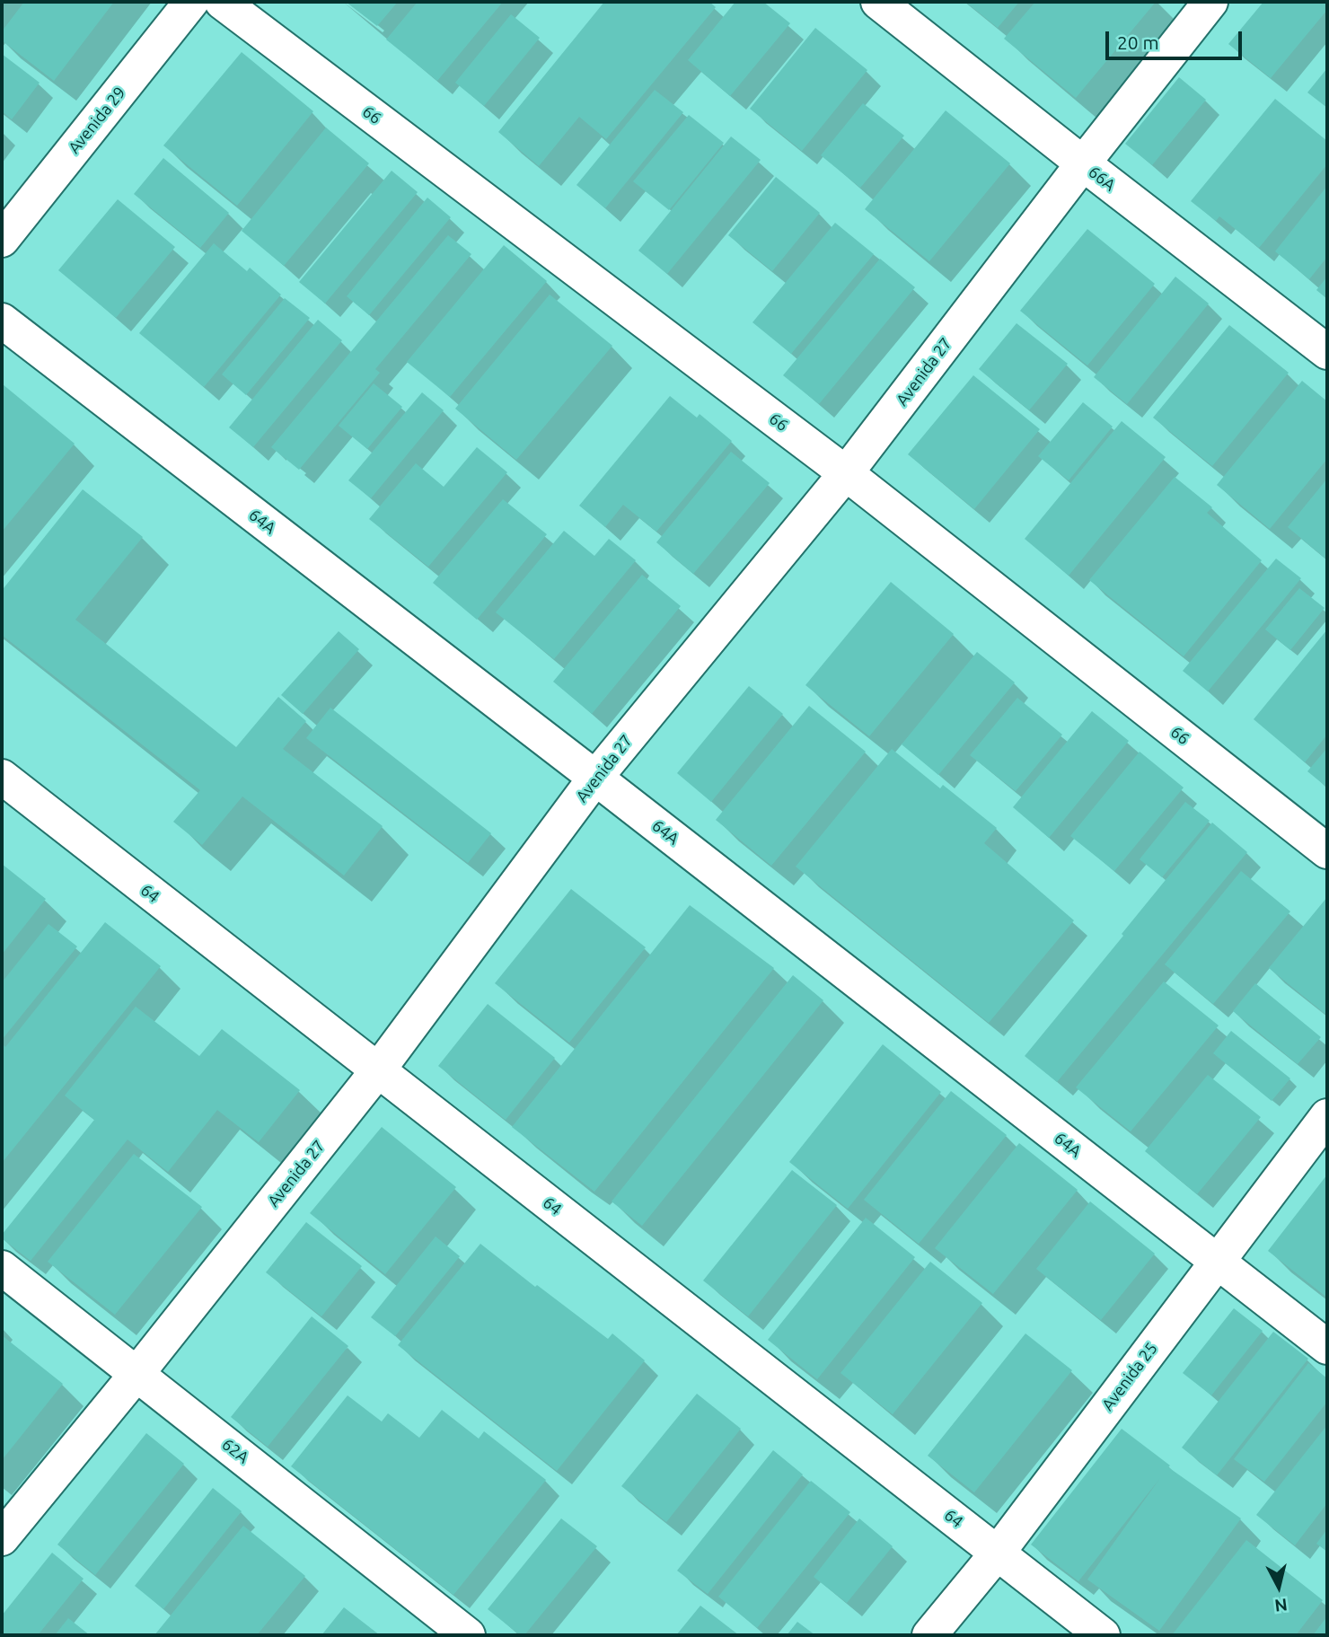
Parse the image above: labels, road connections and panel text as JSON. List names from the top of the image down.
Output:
{
  "streets": {
    "street": [
      "66",
      "Avenida 29",
      "66A",
      "Avenida 27",
      "64A",
      "64",
      "Avenida 25",
      "62A"
    ]
  },
  "crossings": [
    ["66", "Avenida 27"],
    ["66A", "Avenida 27"],
    ["Avenida 27", "64A"],
    ["Avenida 27", "64"],
    ["Avenida 27", "62A"],
    ["64A", "Avenida 25"],
    ["64", "Avenida 25"]
  ],
  "scale_bar": "20 m",
  "north": "bottom"
}
